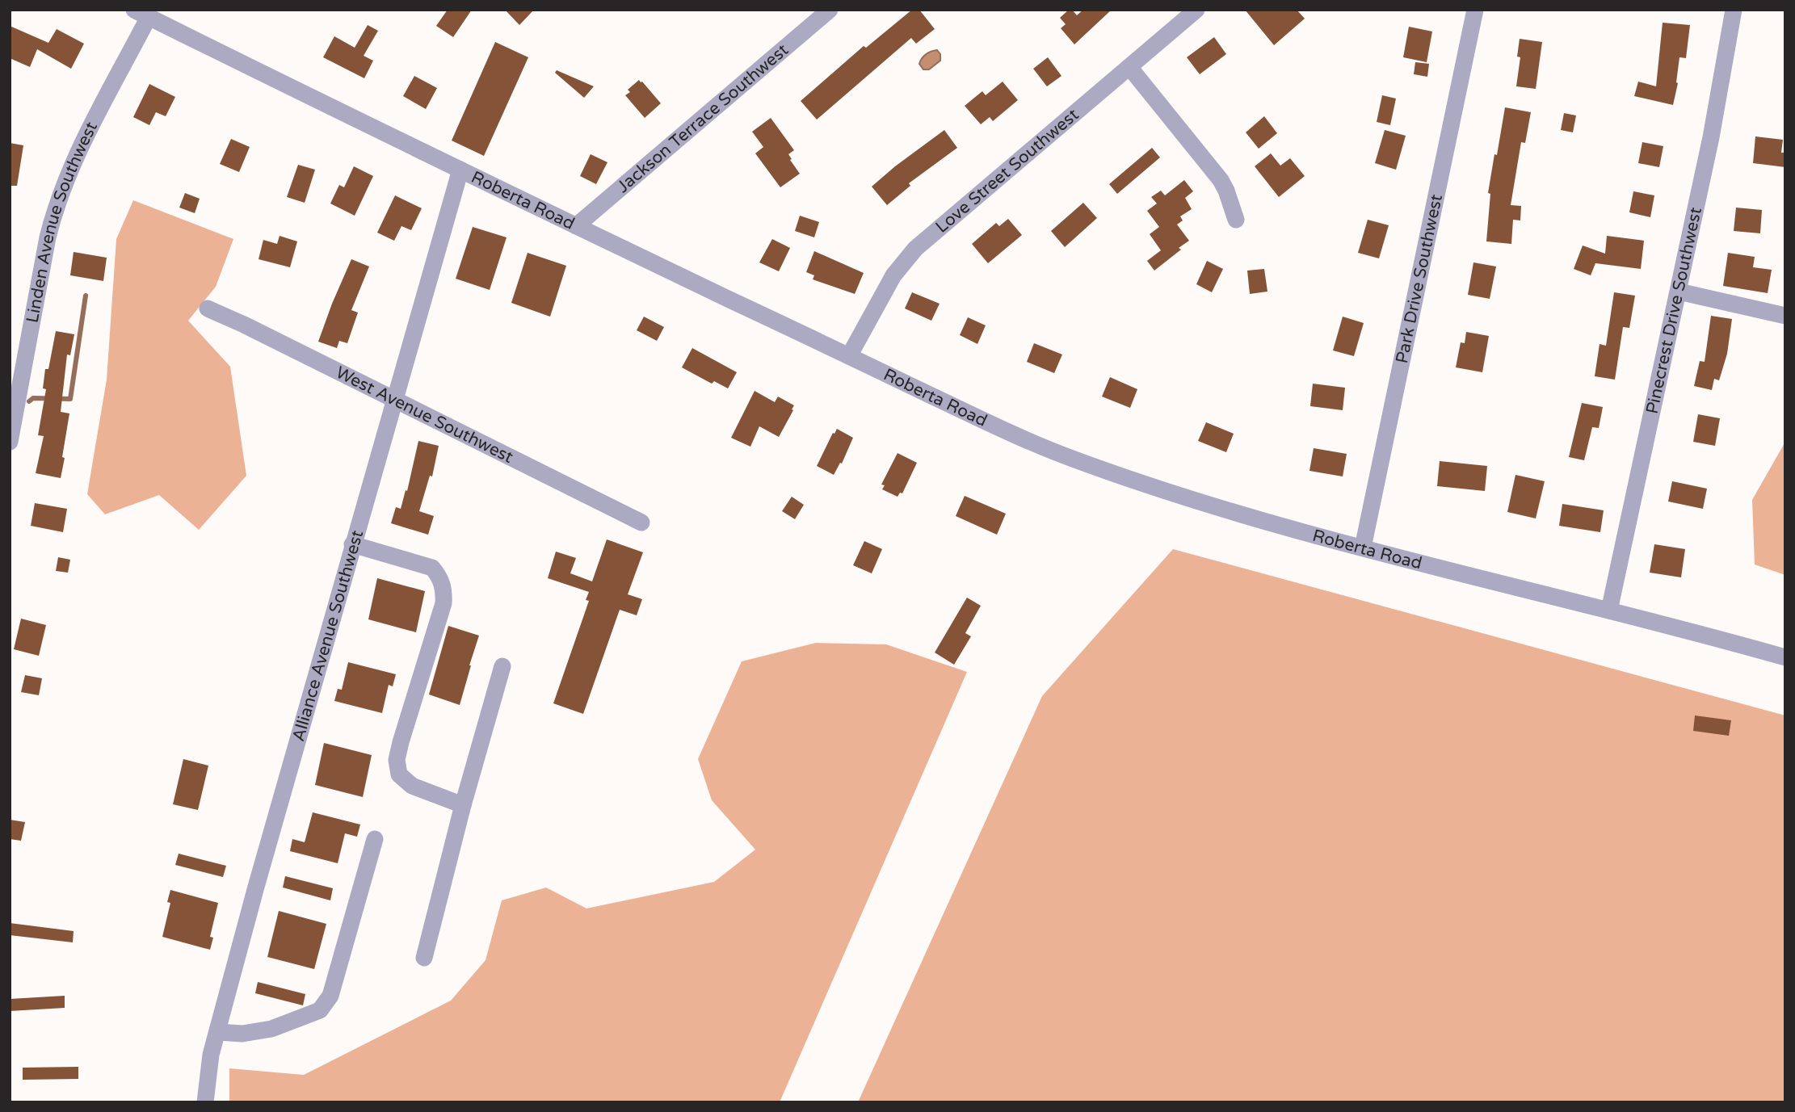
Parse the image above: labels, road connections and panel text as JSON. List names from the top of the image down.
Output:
{
  "streets": {
    "street": [
      "Jackson Terrace Southwest",
      "Love Street Southwest",
      "Roberta Road",
      "Linden Avenue Southwest",
      "Park Drive Southwest",
      "Pinecrest Drive Southwest",
      "West Avenue Southwest",
      "Alliance Avenue Southwest"
    ]
  },
  "crossings": [
    ["Jackson Terrace Southwest", "Roberta Road"],
    ["Love Street Southwest", "Roberta Road"],
    ["Roberta Road", "Linden Avenue Southwest"],
    ["Roberta Road", "Park Drive Southwest"],
    ["Roberta Road", "Pinecrest Drive Southwest"],
    ["Roberta Road", "Alliance Avenue Southwest"],
    ["West Avenue Southwest", "Alliance Avenue Southwest"]
  ]
}
